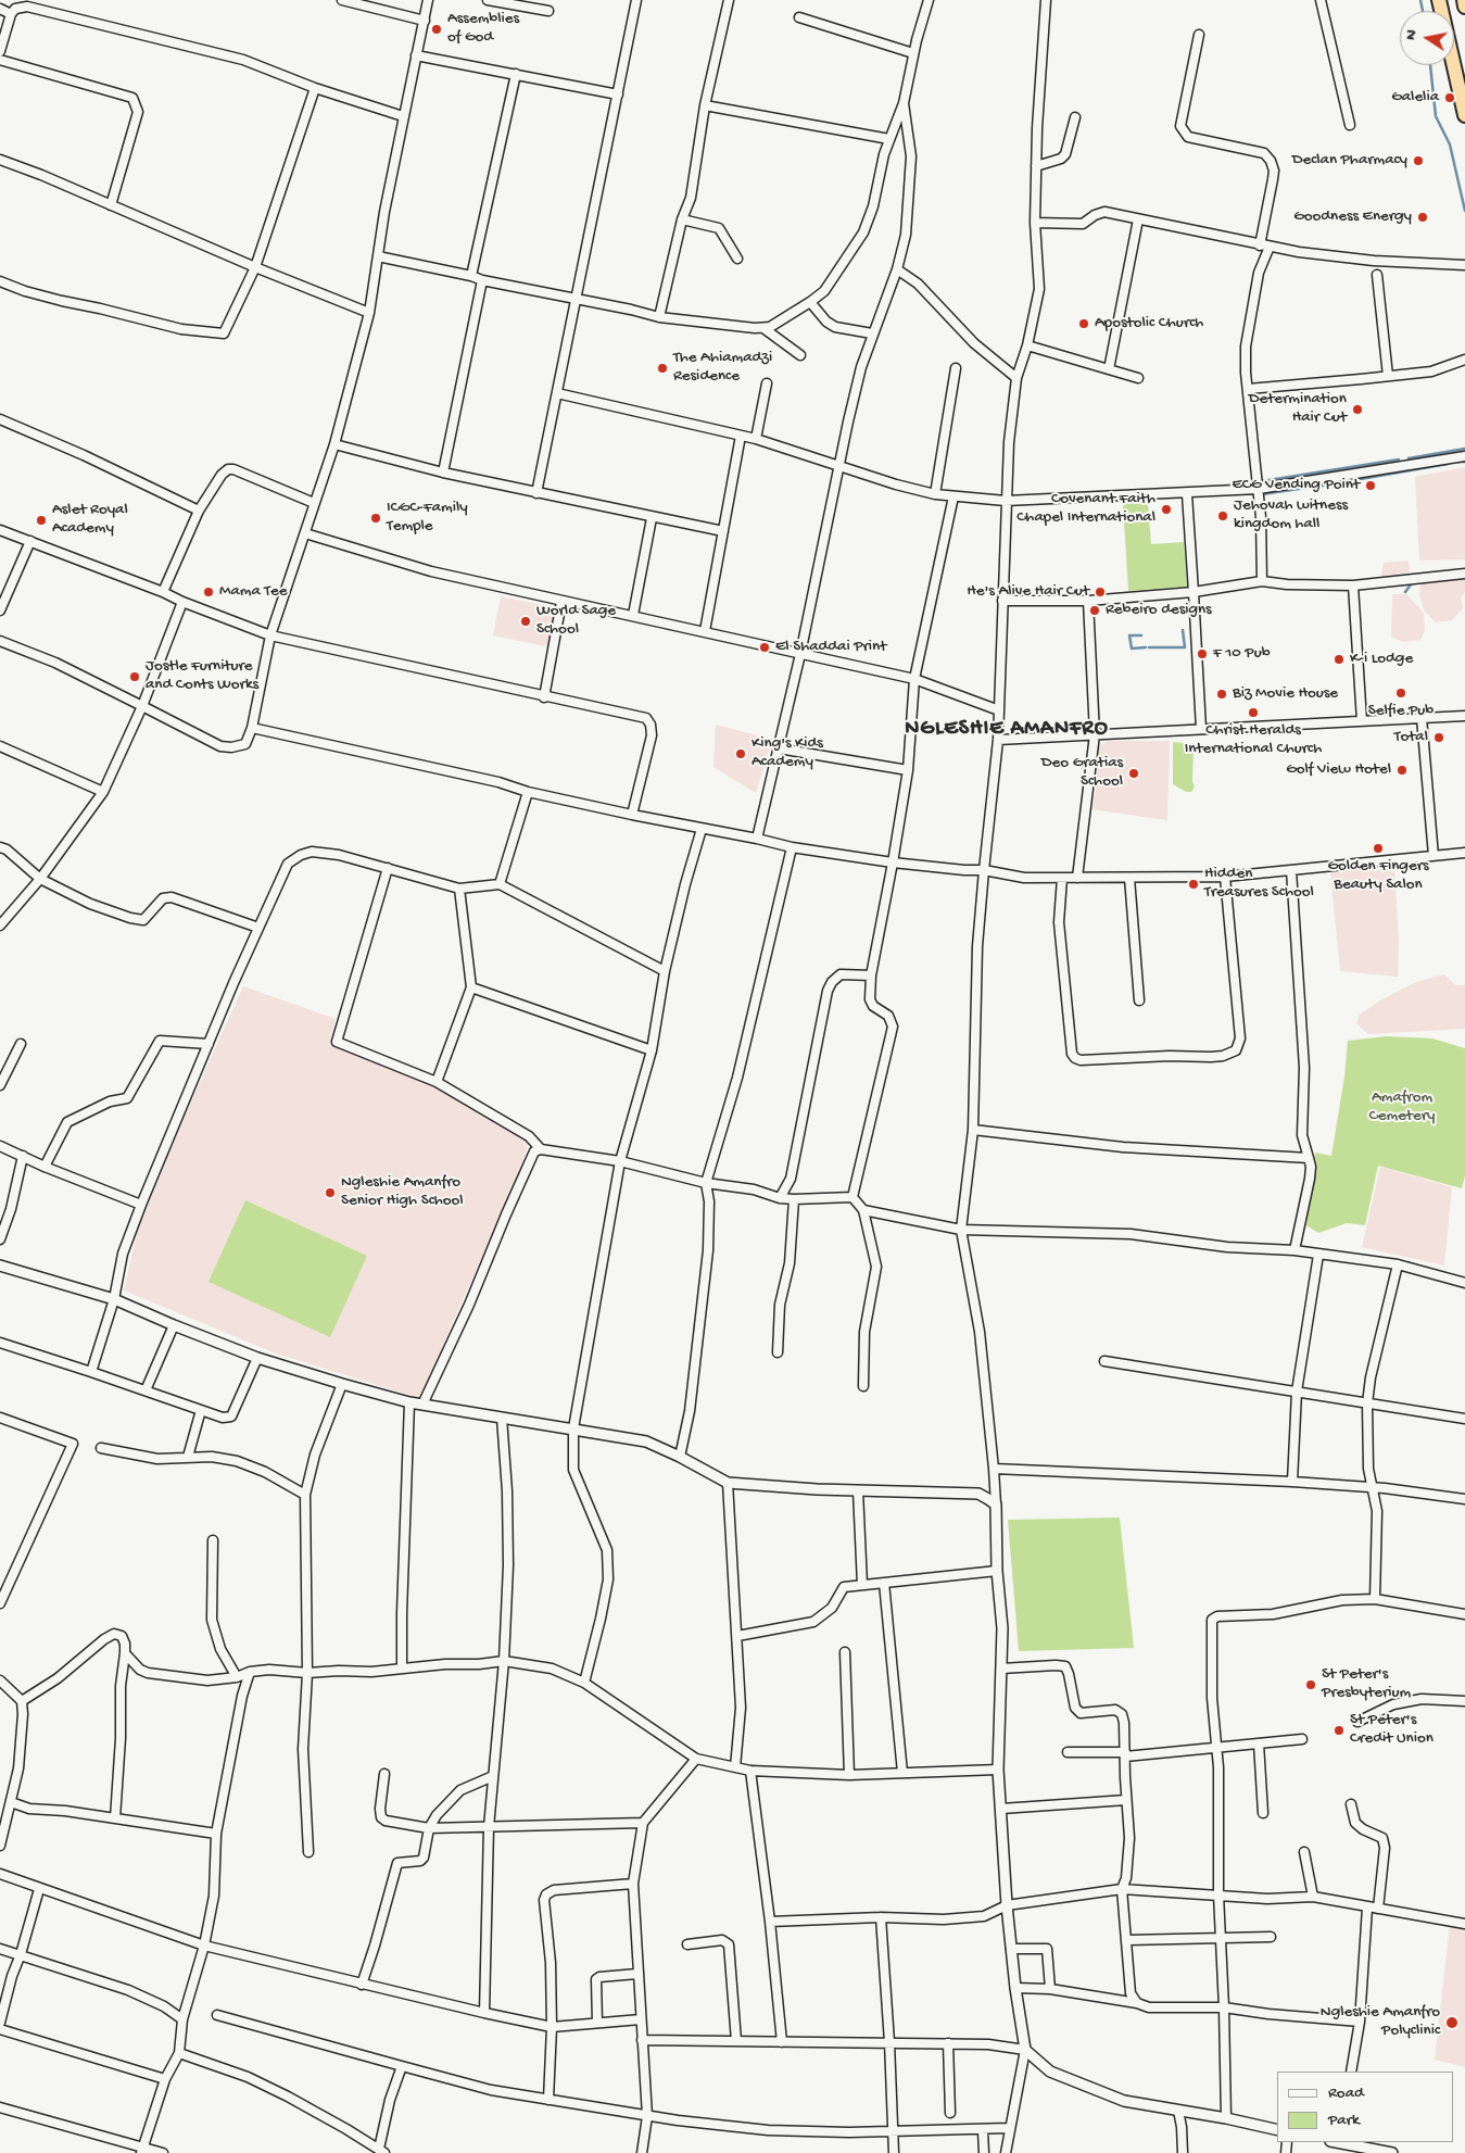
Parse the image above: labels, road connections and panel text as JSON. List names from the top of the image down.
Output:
{
  "districts": ["NGLESHIE AMANFRO"],
  "parks": ["Amafrom Cemetery"],
  "places": [
    "Assemblies of God",
    "Galelia",
    "Declan Pharmacy",
    "Goodness Energy",
    "Apostolic Church",
    "The Ahiamadzi Residence",
    "Determination Hair Cut",
    "ECG Vending Point",
    "Covenant Faith Chapel International",
    "Jehovah witness kingdom hall",
    "ICGC-Family Temple",
    "Aslet Royal Academy",
    "Mama Tee",
    "He's Alive Hair Cut",
    "Rebeiro designs",
    "World Sage School",
    "El Shaddai Print",
    "F 10 Pub",
    "K-i Lodge",
    "Jostle Furniture and Conts Works",
    "Selfie Pub",
    "Biz Movie House",
    "Christ Heralds International Church",
    "Total",
    "King's Kids Academy",
    "Golf View Hotel",
    "Deo Gratias School",
    "Golden Fingers Beauty Salon",
    "Hidden Treasures School",
    "Ngleshie Amanfro Senior High School",
    "St Peter's Presbyterium",
    "St Peter's Credit Union",
    "Ngleshie Amanfro Polyclinic"
  ],
  "legend": ["Road", "Park"],
  "north": "left"
}
